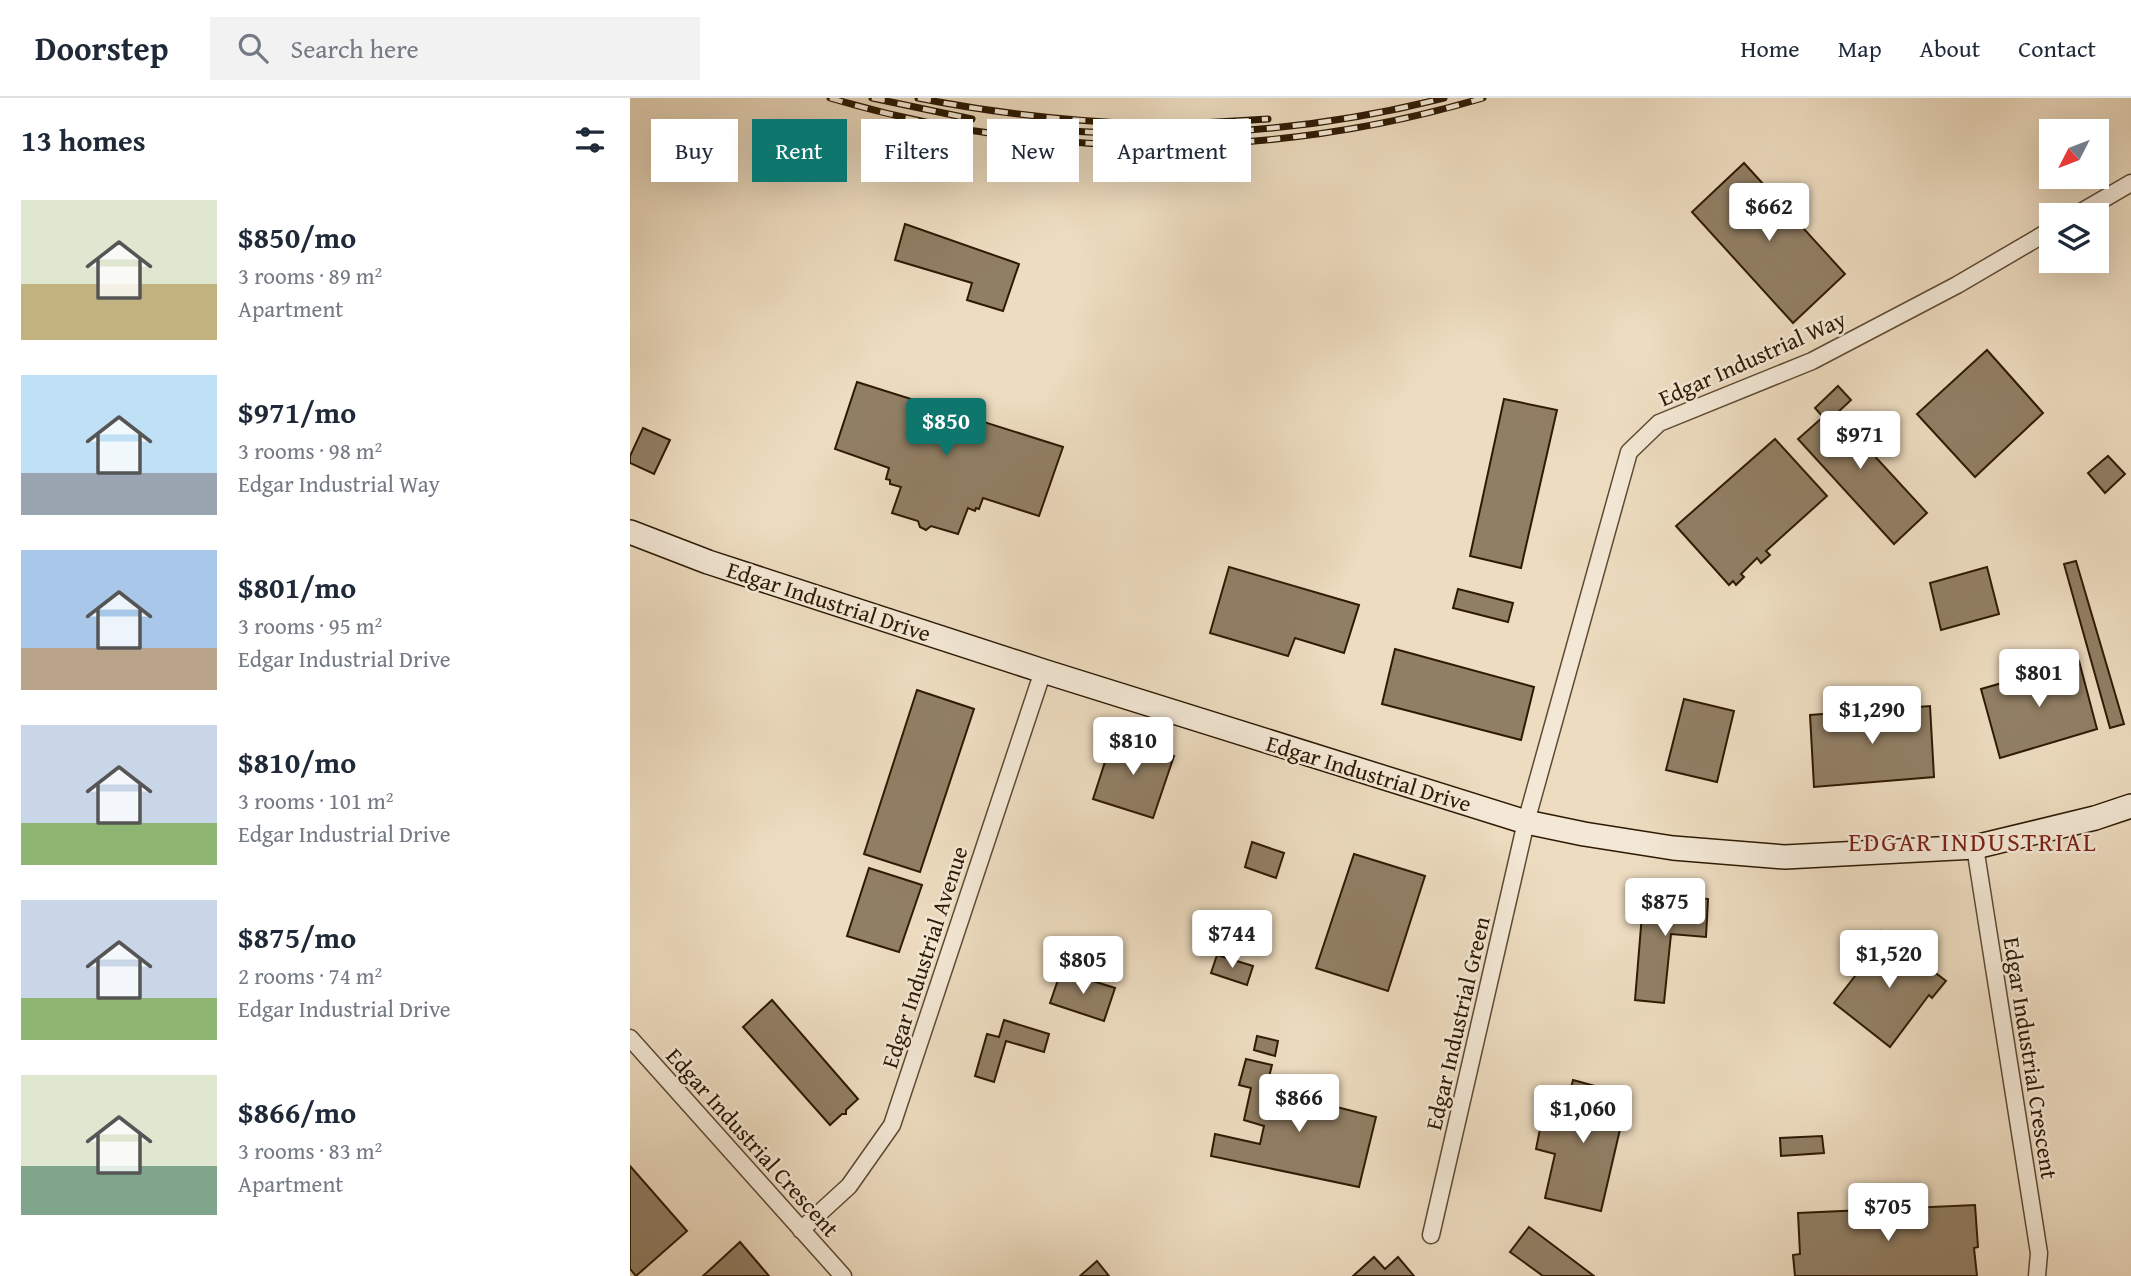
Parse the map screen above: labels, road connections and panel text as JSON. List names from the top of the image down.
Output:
{
  "streets": {
    "street": [
      "Edgar Industrial Way",
      "Edgar Industrial Drive",
      "Edgar Industrial Avenue",
      "Edgar Industrial Green",
      "Edgar Industrial Crescent"
    ]
  },
  "crossings": [
    ["Edgar Industrial Way", "Edgar Industrial Drive"],
    ["Edgar Industrial Way", "Edgar Industrial Green"],
    ["Edgar Industrial Drive", "Edgar Industrial Avenue"],
    ["Edgar Industrial Drive", "Edgar Industrial Green"],
    ["Edgar Industrial Drive", "Edgar Industrial Crescent"],
    ["Edgar Industrial Avenue", "Edgar Industrial Crescent"]
  ],
  "districts": ["EDGAR INDUSTRIAL"],
  "north": "bottom left",
  "page": {
    "header": "Doorstep",
    "search": "Search here",
    "nav": [
      "Home",
      "Map",
      "About",
      "Contact"
    ],
    "heading": "13 homes",
    "chip": [
      "Buy",
      "Rent",
      "Filters",
      "New",
      "Apartment"
    ],
    "list": [
      {
        "name": "$850/mo",
        "note": "3 rooms · 89 m² · Apartment"
      },
      {
        "name": "$971/mo",
        "note": "3 rooms · 98 m² · Edgar Industrial Way"
      },
      {
        "name": "$801/mo",
        "note": "3 rooms · 95 m² · Edgar Industrial Drive"
      },
      {
        "name": "$810/mo",
        "note": "3 rooms · 101 m² · Edgar Industrial Drive"
      },
      {
        "name": "$875/mo",
        "note": "2 rooms · 74 m² · Edgar Industrial Drive"
      },
      {
        "name": "$866/mo",
        "note": "3 rooms · 83 m² · Apartment"
      }
    ],
    "price": [
      "$662",
      "$850",
      "$971",
      "$801",
      "$1,290",
      "$810",
      "$875",
      "$744",
      "$1,520",
      "$805",
      "$866",
      "$1,060",
      "$705"
    ]
  }
}
